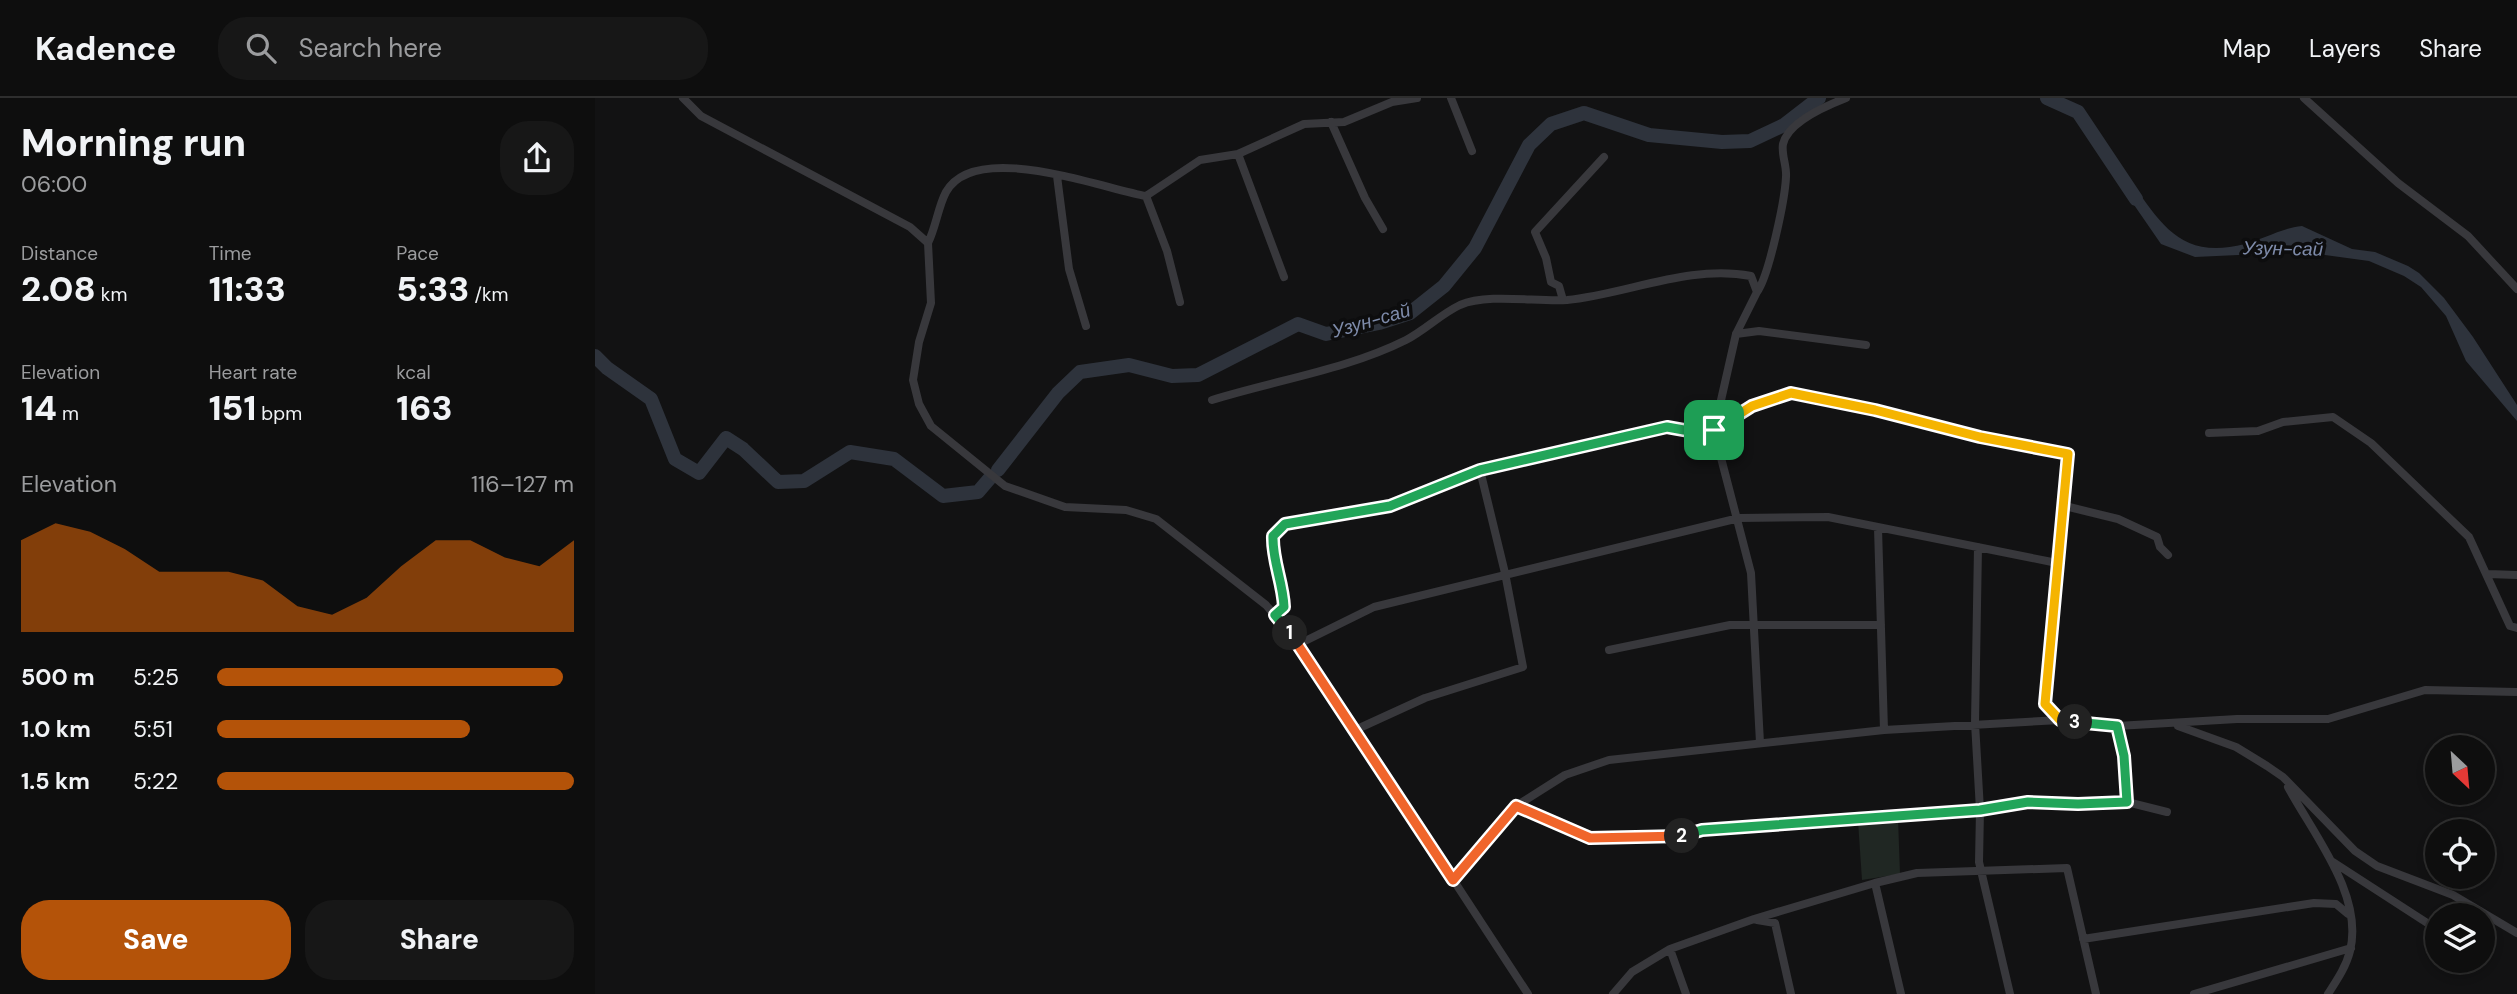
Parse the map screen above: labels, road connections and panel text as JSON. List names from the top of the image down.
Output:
{
  "water": ["Узун-сай"],
  "north": "bottom right",
  "page": {
    "header": "Kadence",
    "search": "Search here",
    "nav": ["Map", "Layers", "Share"],
    "heading": ["Morning run", "06:00"],
    "stats": [
      ["Distance", "2.08 km"],
      ["Time", "11:33"],
      ["Pace", "5:33 /km"],
      ["Elevation", "14 m"],
      ["Heart rate", "151 bpm"],
      ["kcal", "163"]
    ],
    "chart": ["Elevation", "116–127 m"],
    "pins": ["1", "3", "2"],
    "list": [
      {
        "name": "500 m",
        "note": "5:25"
      },
      {
        "name": "1.0 km",
        "note": "5:51"
      },
      {
        "name": "1.5 km",
        "note": "5:22"
      }
    ],
    "buttons": ["Save", "Share"]
  }
}
